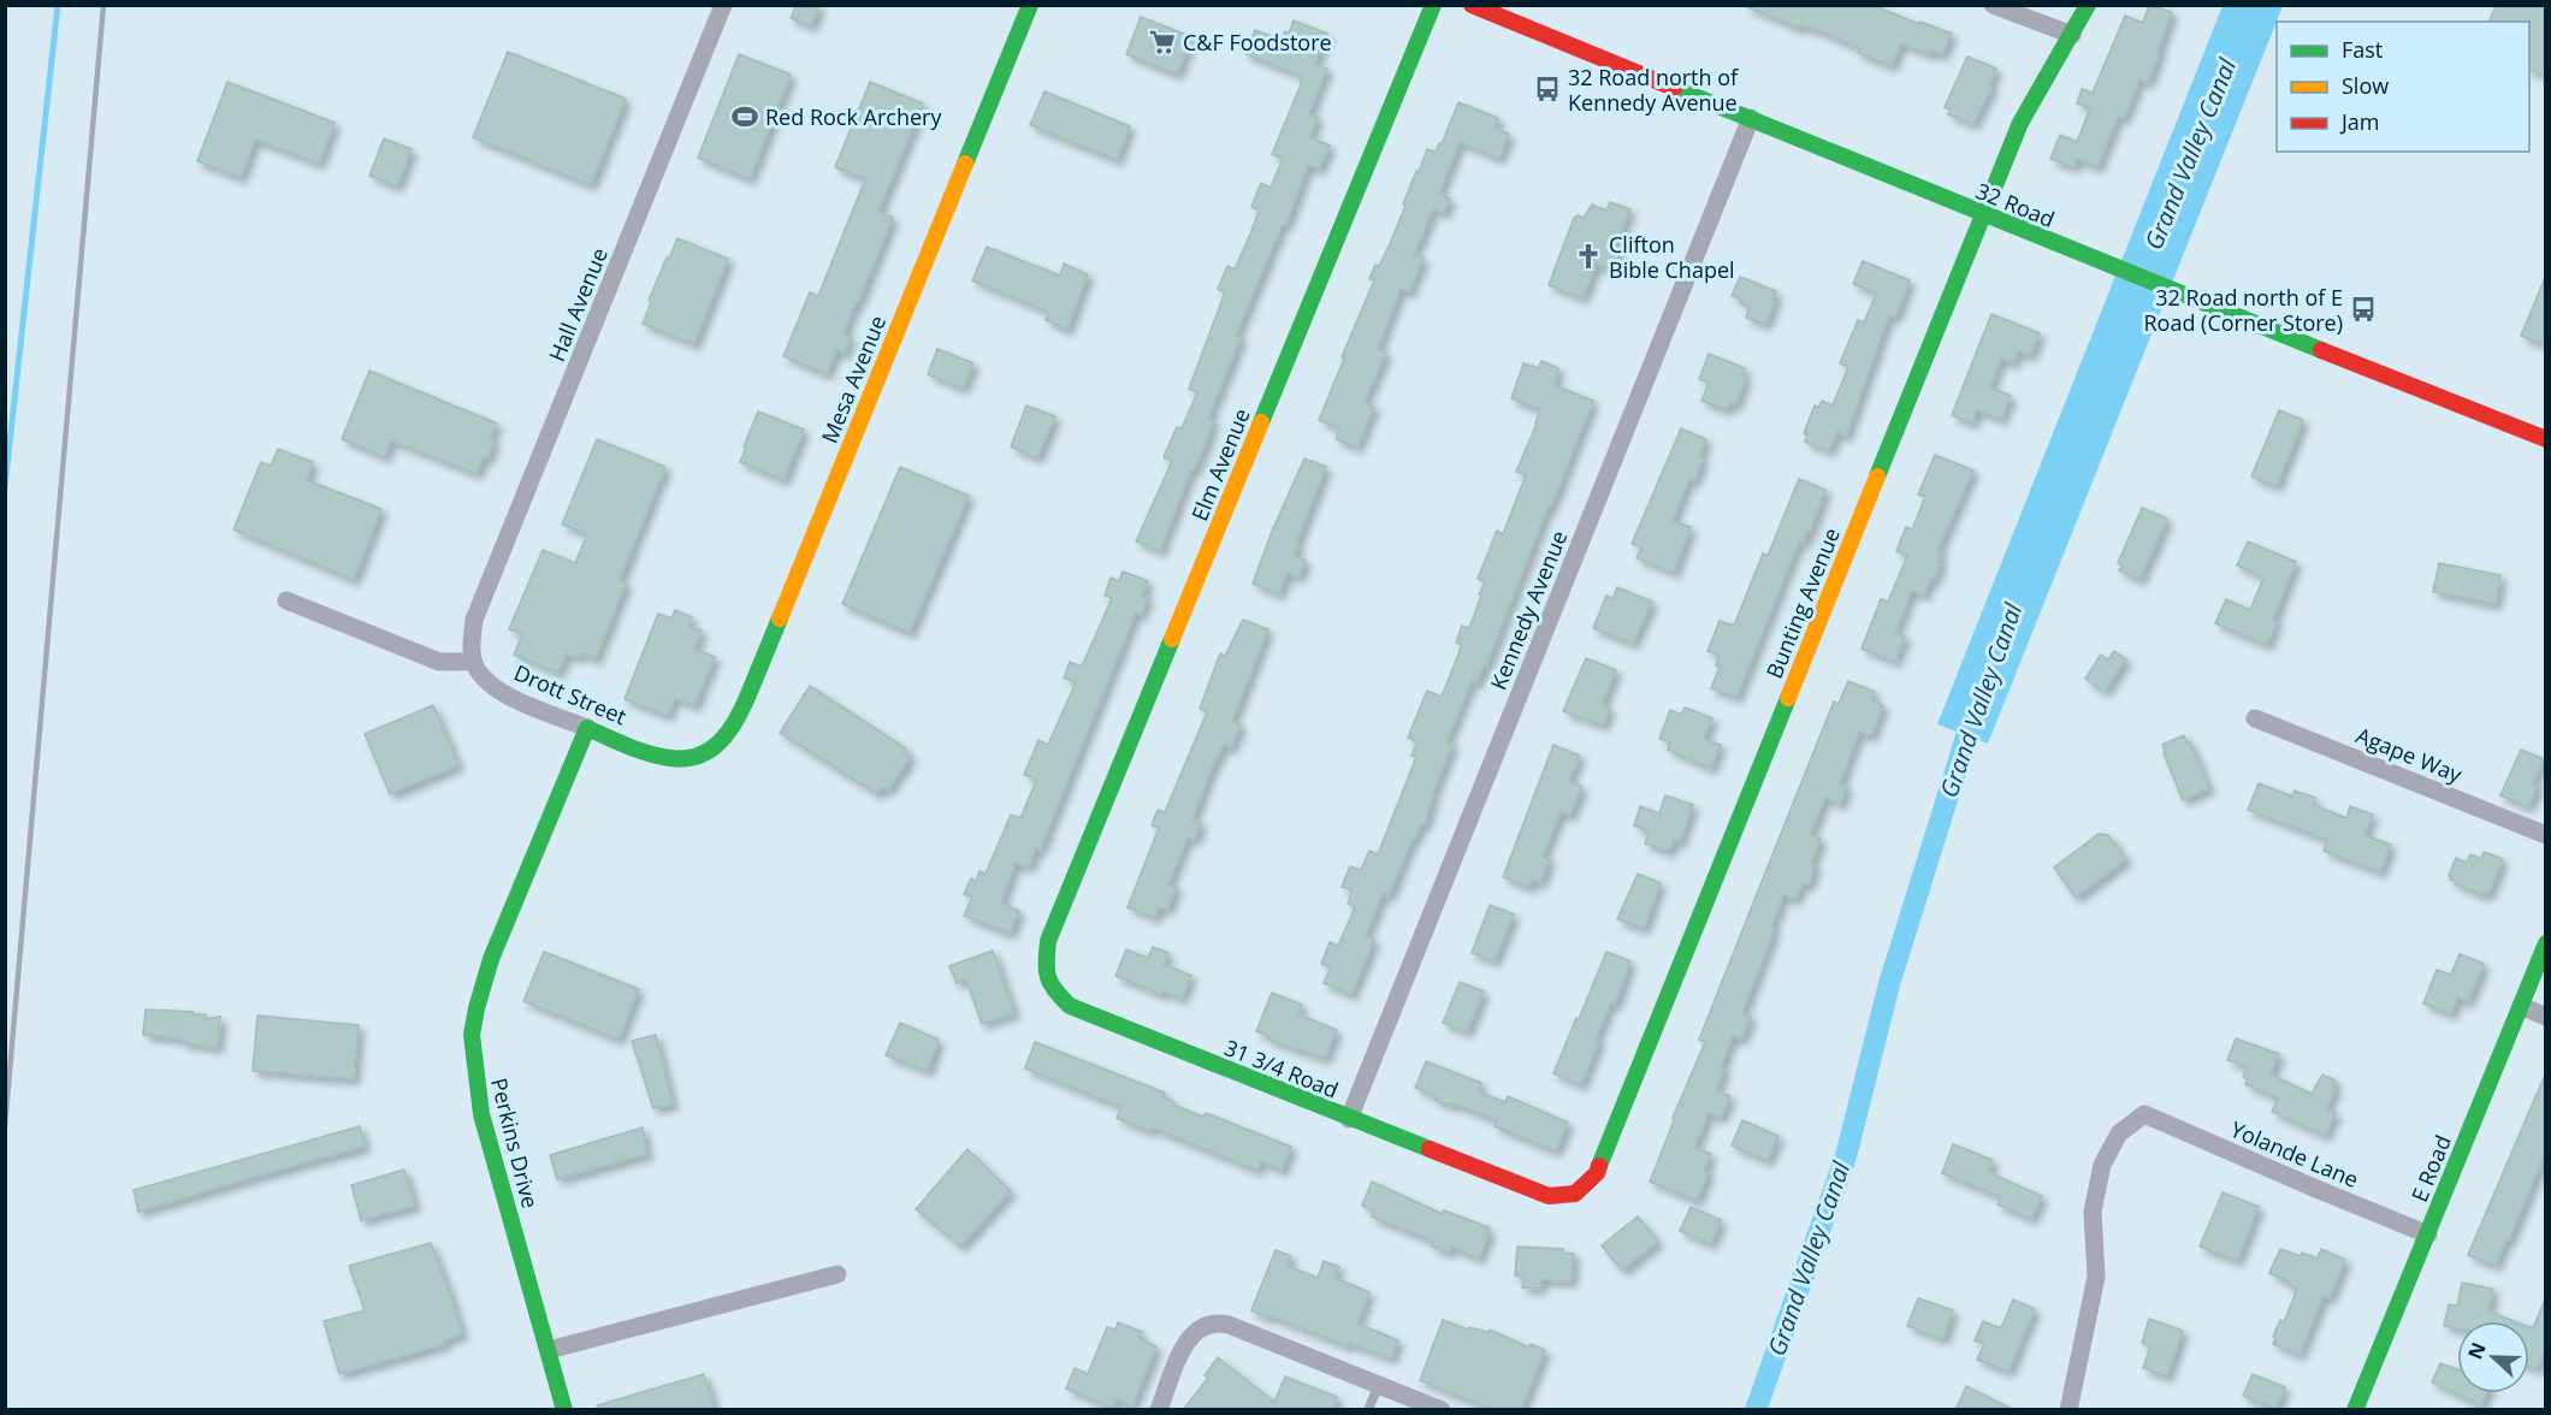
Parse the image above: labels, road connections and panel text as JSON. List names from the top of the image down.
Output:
{
  "streets": {
    "street": [
      "32 Road",
      "Hall Avenue",
      "Mesa Avenue",
      "Elm Avenue",
      "Bunting Avenue",
      "Kennedy Avenue",
      "Drott Street",
      "Agape Way",
      "31 3/4 Road",
      "Perkins Drive",
      "Yolande Lane",
      "E Road"
    ]
  },
  "crossings": [
    ["32 Road", "Bunting Avenue"],
    ["32 Road", "Kennedy Avenue"],
    ["Hall Avenue", "Drott Street"],
    ["Mesa Avenue", "Drott Street"],
    ["Elm Avenue", "31 3/4 Road"],
    ["Bunting Avenue", "31 3/4 Road"],
    ["Kennedy Avenue", "31 3/4 Road"],
    ["Drott Street", "Perkins Drive"],
    ["Yolande Lane", "E Road"]
  ],
  "water": ["Grand Valley Canal"],
  "places": {
    "supermarket": ["C&F Foodstore"],
    "bus stop": ["32 Road north of Kennedy Avenue", "32 Road north of E Road (Corner Store)"],
    "sports": ["Red Rock Archery"],
    "church": ["Clifton Bible Chapel"]
  },
  "legend": ["Fast", "Slow", "Jam"],
  "north": "left"
}
